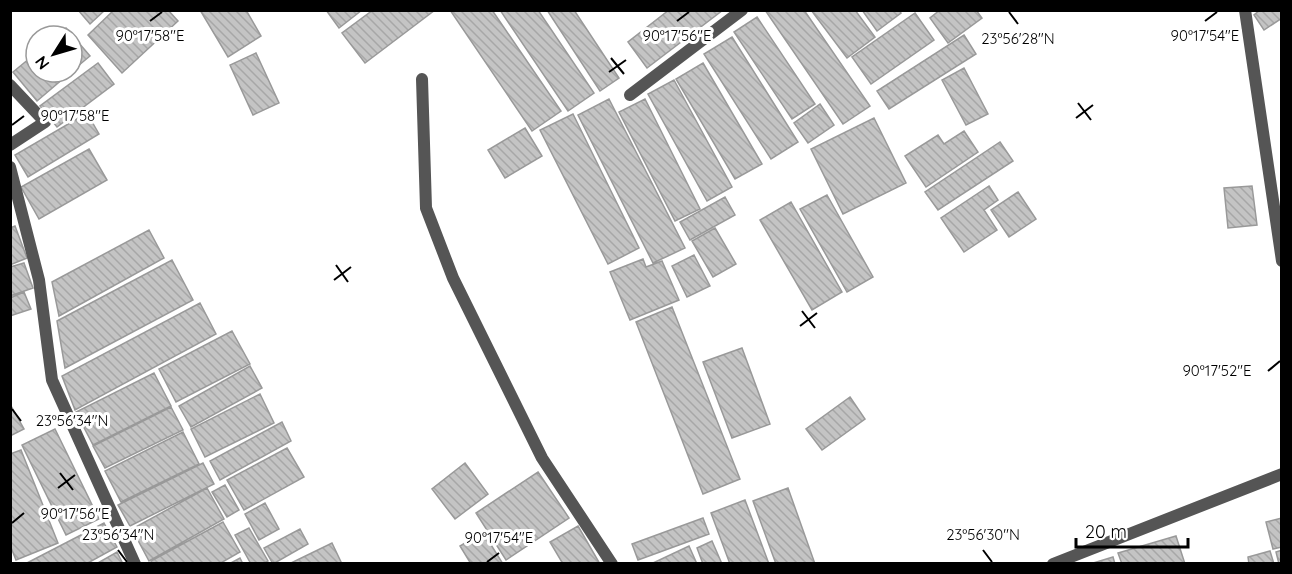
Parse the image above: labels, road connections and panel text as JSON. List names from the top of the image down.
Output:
{
  "scale_bar": "20 m",
  "north": "bottom left",
  "coordinates": [
    "90°17'58\"E",
    "90°17'56\"E",
    "90°17'54\"E",
    "23°56'28\"N",
    "90°17'52\"E",
    "23°56'34\"N",
    "23°56'30\"N"
  ]
}
